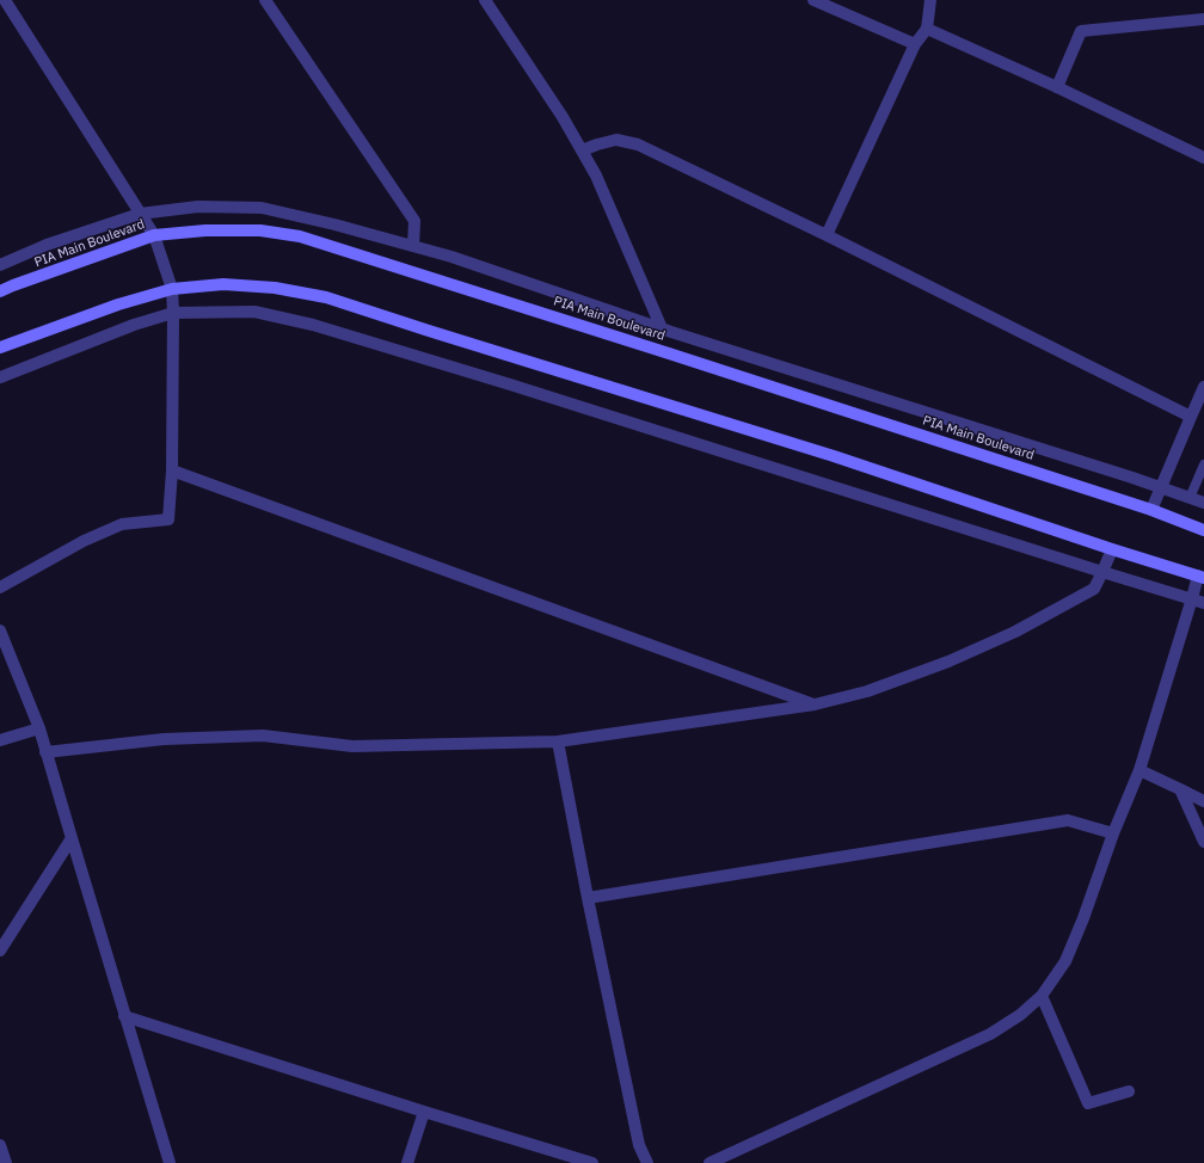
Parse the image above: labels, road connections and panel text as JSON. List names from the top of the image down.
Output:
{
  "streets": {
    "main road": ["PIA Main Boulevard"]
  }
}
